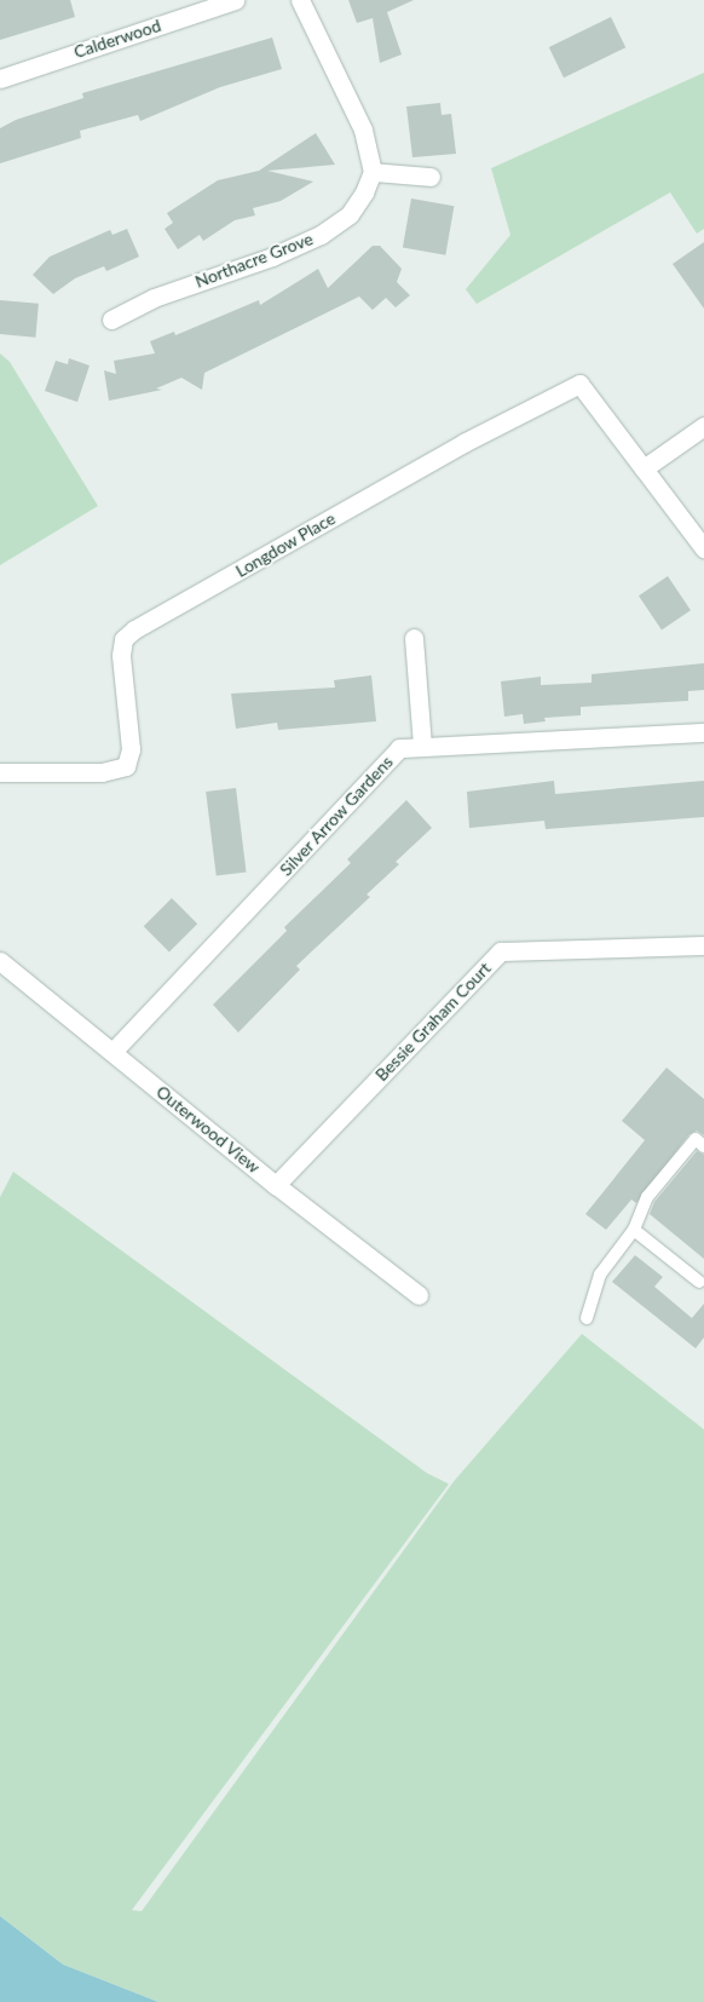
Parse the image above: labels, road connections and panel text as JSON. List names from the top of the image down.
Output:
{
  "streets": {
    "street": [
      "Calderwood",
      "Northacre Grove",
      "Longdow Place",
      "Silver Arrow Gardens",
      "Bessie Graham Court",
      "Outerwood View"
    ]
  },
  "crossings": [
    ["Silver Arrow Gardens", "Outerwood View"],
    ["Bessie Graham Court", "Outerwood View"]
  ]
}
